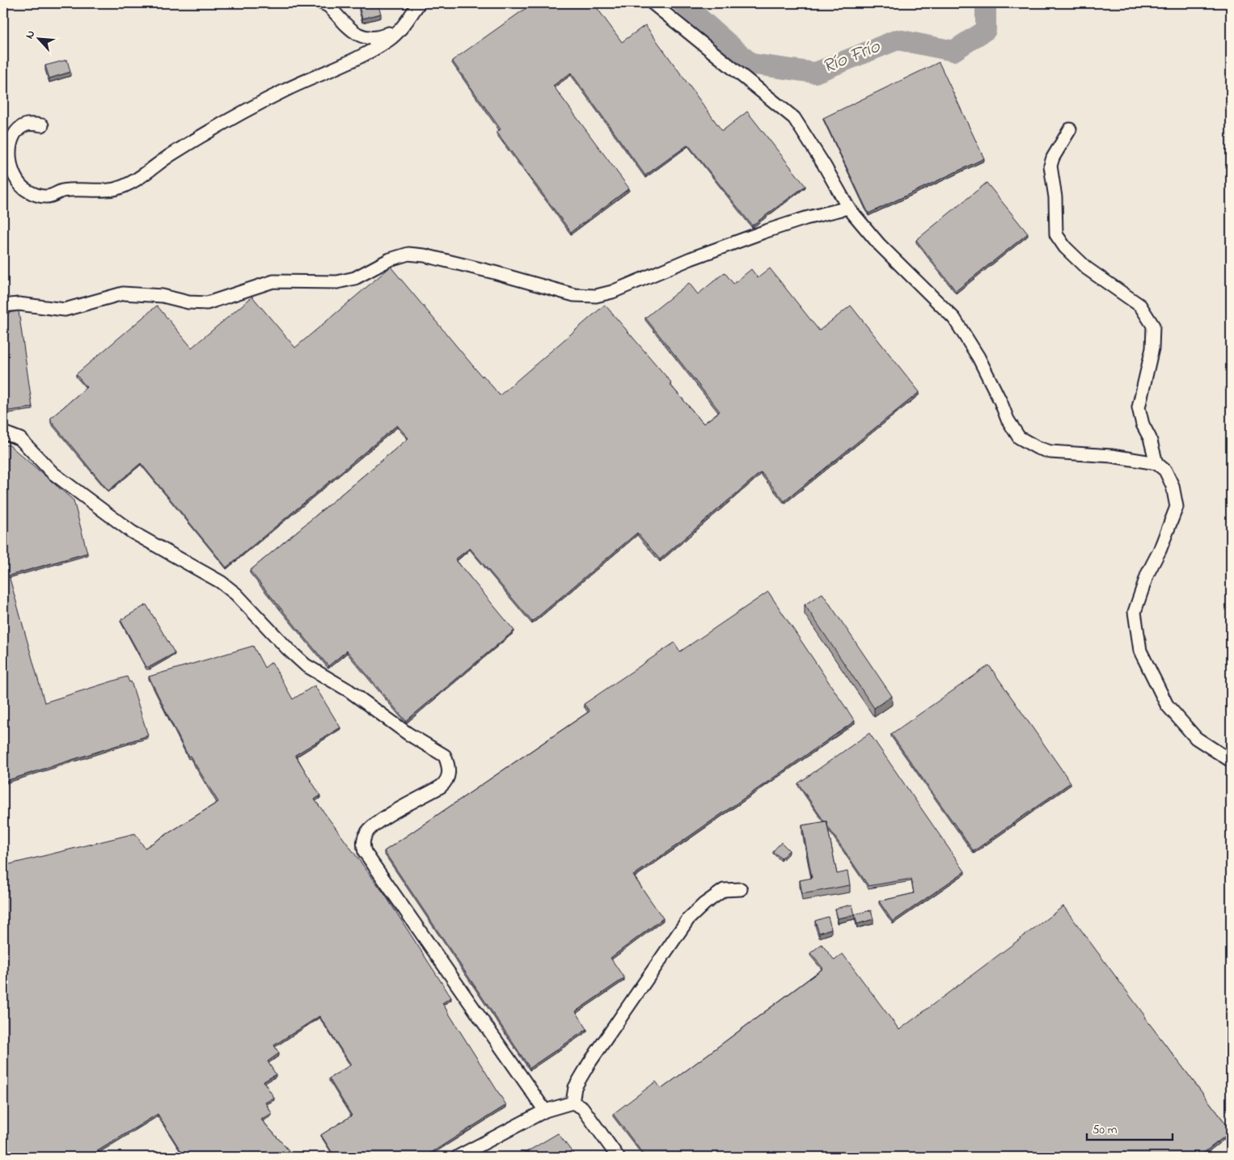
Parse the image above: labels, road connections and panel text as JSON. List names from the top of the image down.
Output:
{
  "water": ["Río Frío"],
  "scale_bar": "50 m",
  "north": "top left"
}
